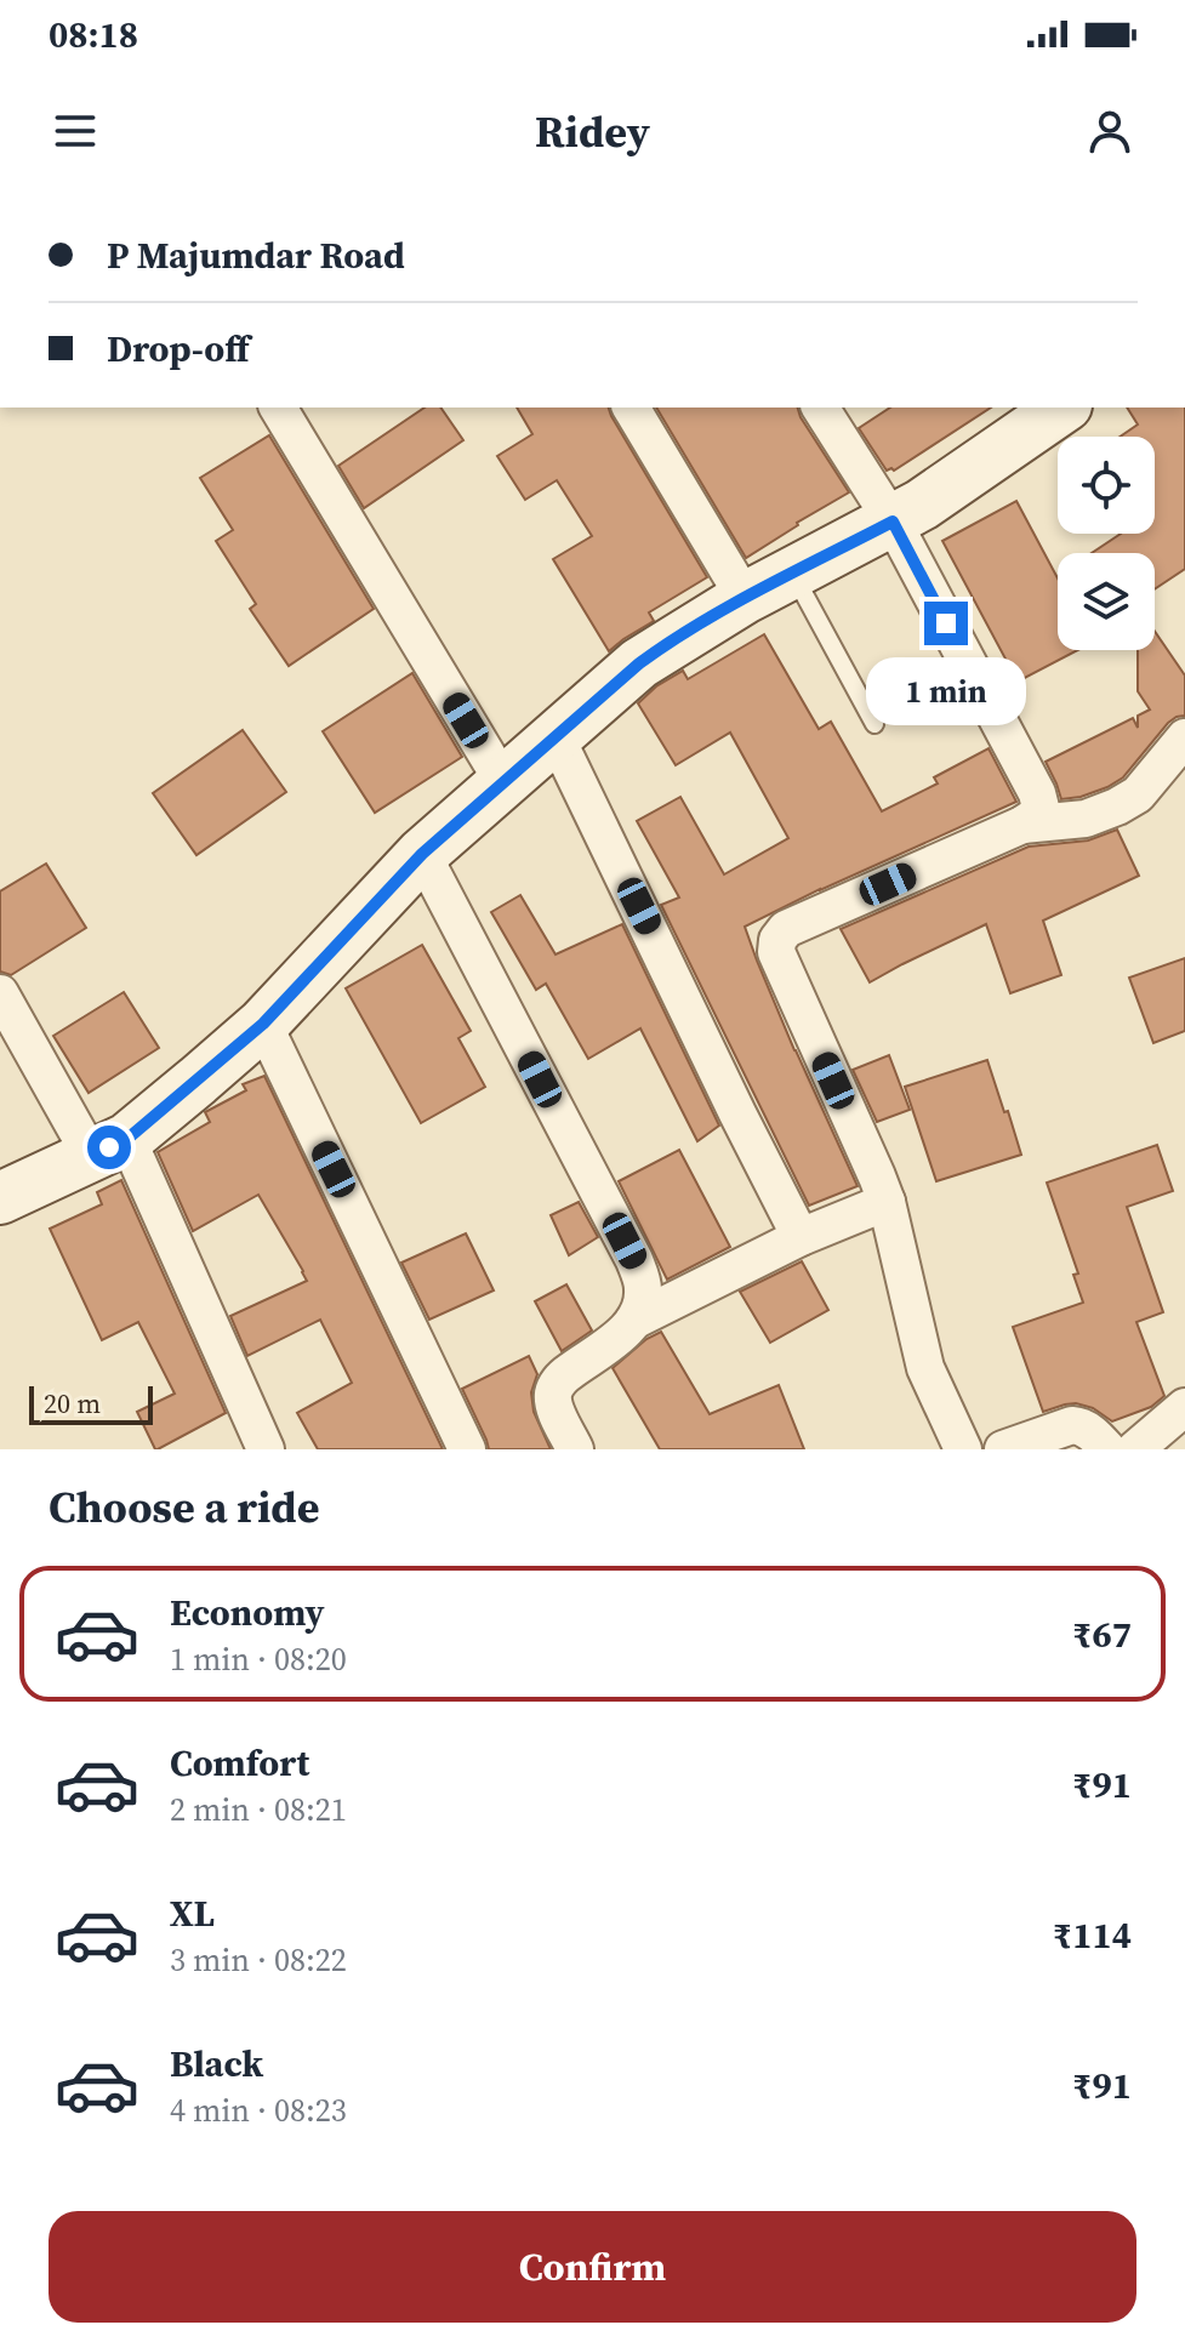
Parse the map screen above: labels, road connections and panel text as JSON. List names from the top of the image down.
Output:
{
  "scale_bar": "20 m",
  "page": {
    "status": "08:18",
    "header": "Ridey",
    "banner": ["P Majumdar Road", "Drop-off"],
    "bubble": "1 min",
    "scale": "20 m",
    "heading": "Choose a ride",
    "list": [
      {
        "name": "Economy",
        "note": "1 min · 08:20",
        "value": "₹67"
      },
      {
        "name": "Comfort",
        "note": "2 min · 08:21",
        "value": "₹91"
      },
      {
        "name": "XL",
        "note": "3 min · 08:22",
        "value": "₹114"
      },
      {
        "name": "Black",
        "note": "4 min · 08:23",
        "value": "₹91"
      }
    ],
    "buttons": "Confirm"
  }
}
